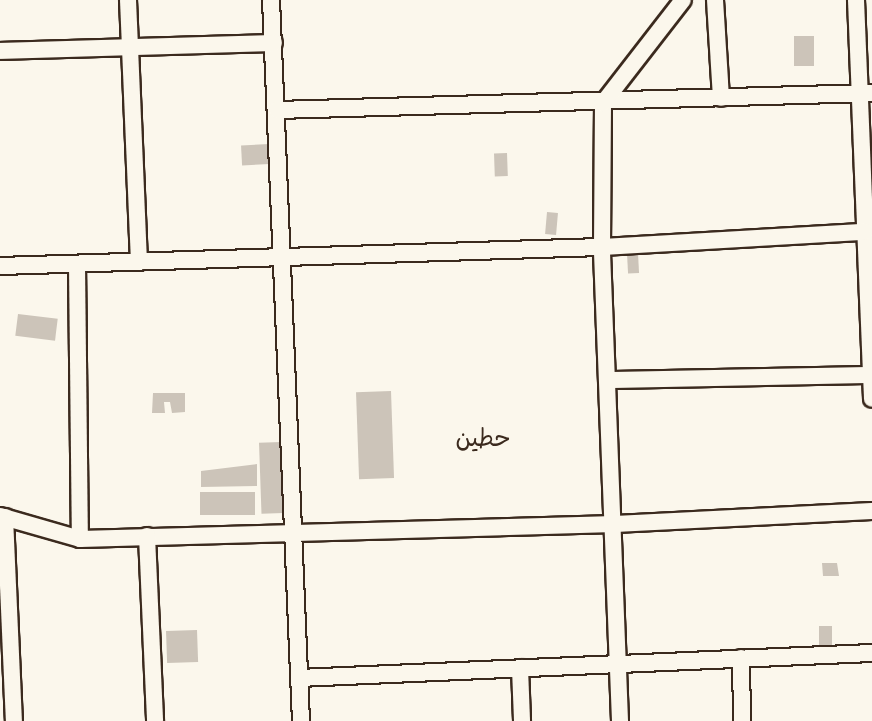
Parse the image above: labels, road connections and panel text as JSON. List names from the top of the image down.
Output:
{
  "districts": ["حطين"]
}
